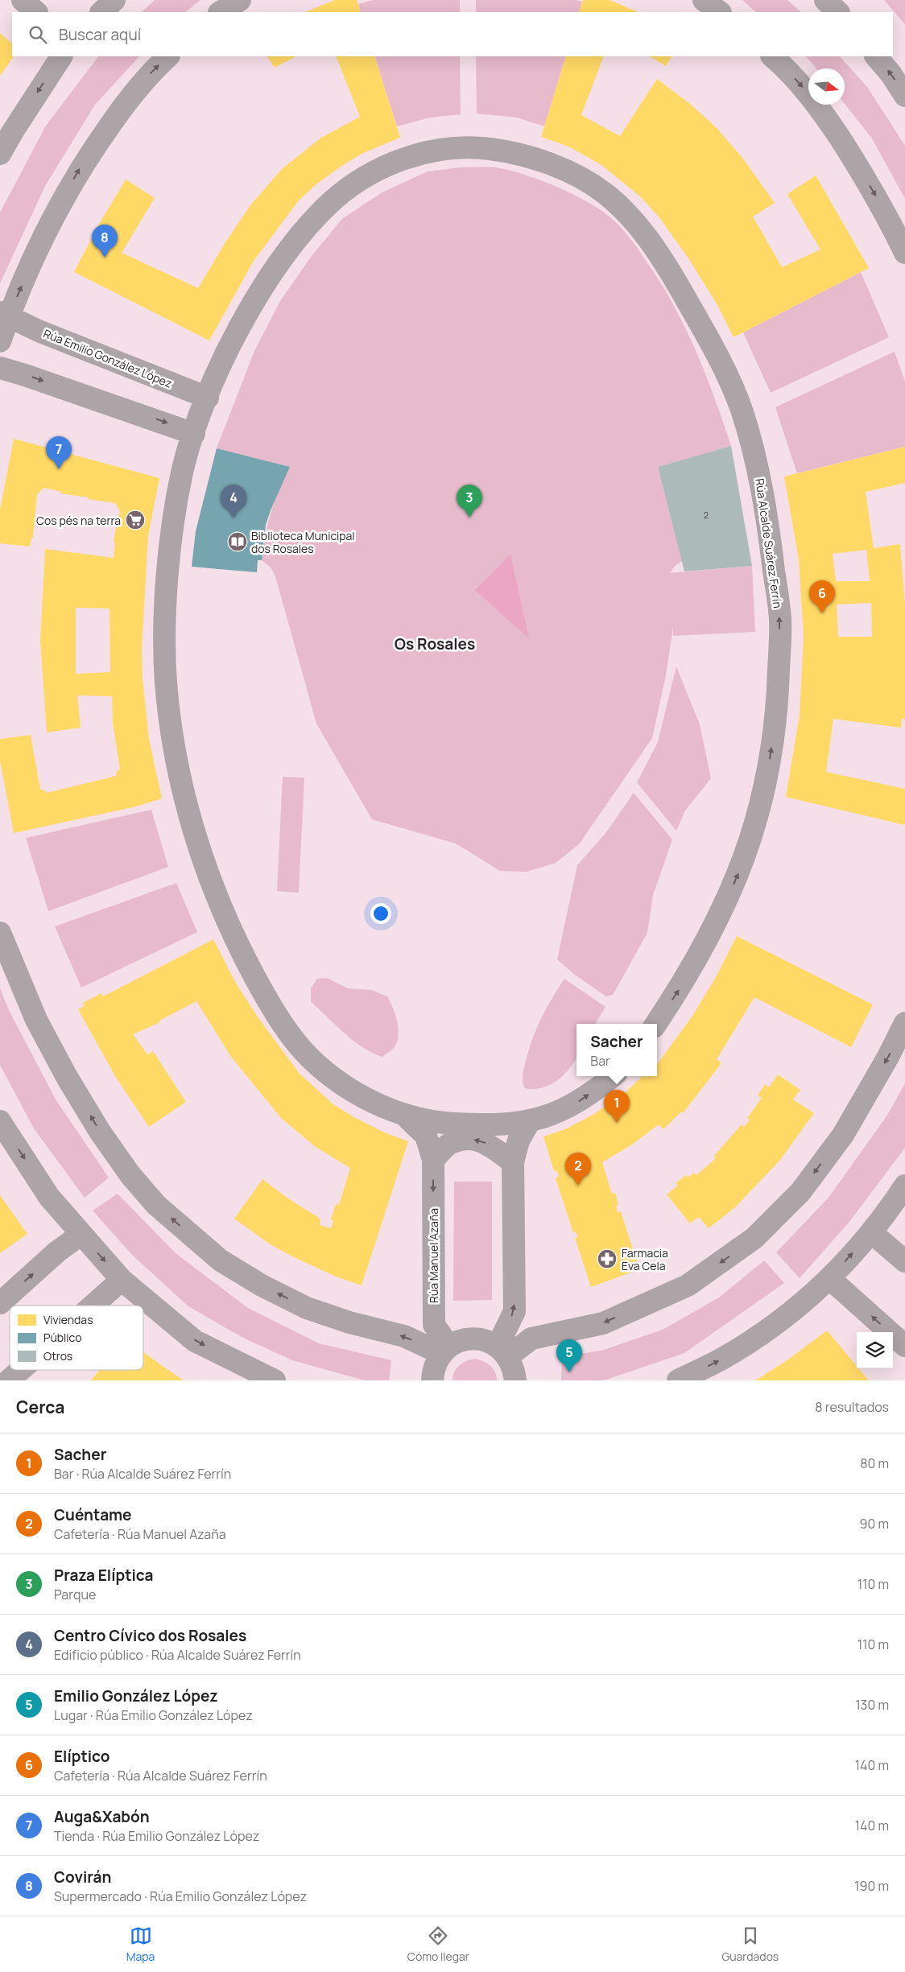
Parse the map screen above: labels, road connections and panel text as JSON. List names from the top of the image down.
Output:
{
  "streets": {
    "street": ["Rúa Emilio González López", "Rúa Alcalde Suárez Ferrín", "Rúa Manuel Azaña"]
  },
  "crossings": [
    ["Rúa Emilio González López", "Rúa Alcalde Suárez Ferrín"],
    ["Rúa Alcalde Suárez Ferrín", "Rúa Manuel Azaña"]
  ],
  "districts": ["Os Rosales"],
  "places": {
    "supermarket": ["Cos pés na terra"],
    "library": ["Biblioteca Municipal dos Rosales"],
    "pharmacy": ["Farmacia Eva Cela"]
  },
  "house_numbers": ["2"],
  "legend": ["Viviendas", "Público", "Otros"],
  "north": "right",
  "page": {
    "search": "Buscar aquí",
    "pins": [
      "8",
      "7",
      "3",
      "4",
      "6",
      "1",
      "2",
      "5"
    ],
    "popup": ["Sacher", "Bar"],
    "heading": ["Cerca", "8 resultados"],
    "list": [
      {
        "mark": "1",
        "name": "Sacher",
        "note": "Bar · Rúa Alcalde Suárez Ferrín",
        "value": "80 m"
      },
      {
        "mark": "2",
        "name": "Cuéntame",
        "note": "Cafetería · Rúa Manuel Azaña",
        "value": "90 m"
      },
      {
        "mark": "3",
        "name": "Praza Elíptica",
        "note": "Parque",
        "value": "110 m"
      },
      {
        "mark": "4",
        "name": "Centro Cívico dos Rosales",
        "note": "Edificio público · Rúa Alcalde Suárez Ferrín",
        "value": "110 m"
      },
      {
        "mark": "5",
        "name": "Emilio González López",
        "note": "Lugar · Rúa Emilio González López",
        "value": "130 m"
      },
      {
        "mark": "6",
        "name": "Elíptico",
        "note": "Cafetería · Rúa Alcalde Suárez Ferrín",
        "value": "140 m"
      },
      {
        "mark": "7",
        "name": "Auga&Xabón",
        "note": "Tienda · Rúa Emilio González López",
        "value": "140 m"
      },
      {
        "mark": "8",
        "name": "Covirán",
        "note": "Supermercado · Rúa Emilio González López",
        "value": "190 m"
      }
    ],
    "nav": ["Mapa", "Cómo llegar", "Guardados"]
  }
}
